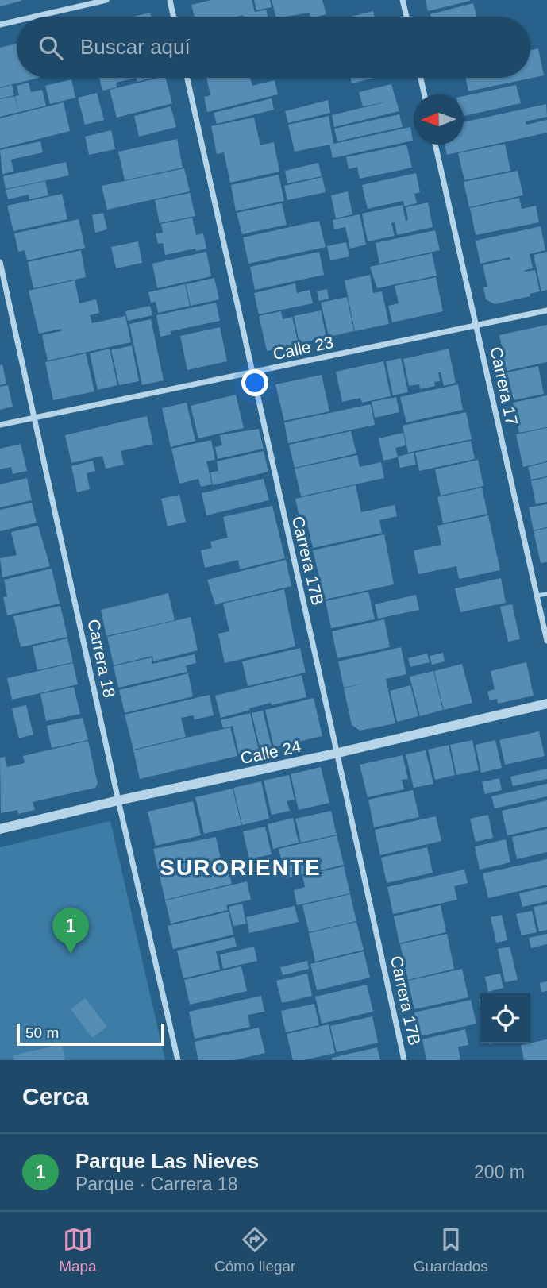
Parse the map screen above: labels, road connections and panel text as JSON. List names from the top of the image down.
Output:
{
  "streets": {
    "street": [
      "Calle 23",
      "Carrera 17",
      "Carrera 17B",
      "Carrera 18",
      "Calle 24"
    ]
  },
  "crossings": [
    ["Calle 23", "Carrera 17"],
    ["Calle 23", "Carrera 17B"],
    ["Calle 23", "Carrera 18"],
    ["Carrera 17B", "Calle 24"],
    ["Carrera 18", "Calle 24"]
  ],
  "districts": ["SURORIENTE"],
  "scale_bar": "50 m",
  "north": "left",
  "page": {
    "search": "Buscar aquí",
    "pins": "1",
    "scale": "50 m",
    "heading": "Cerca",
    "list": [
      {
        "mark": "1",
        "name": "Parque Las Nieves",
        "note": "Parque · Carrera 18",
        "value": "200 m"
      }
    ],
    "nav": ["Mapa", "Cómo llegar", "Guardados"]
  }
}
